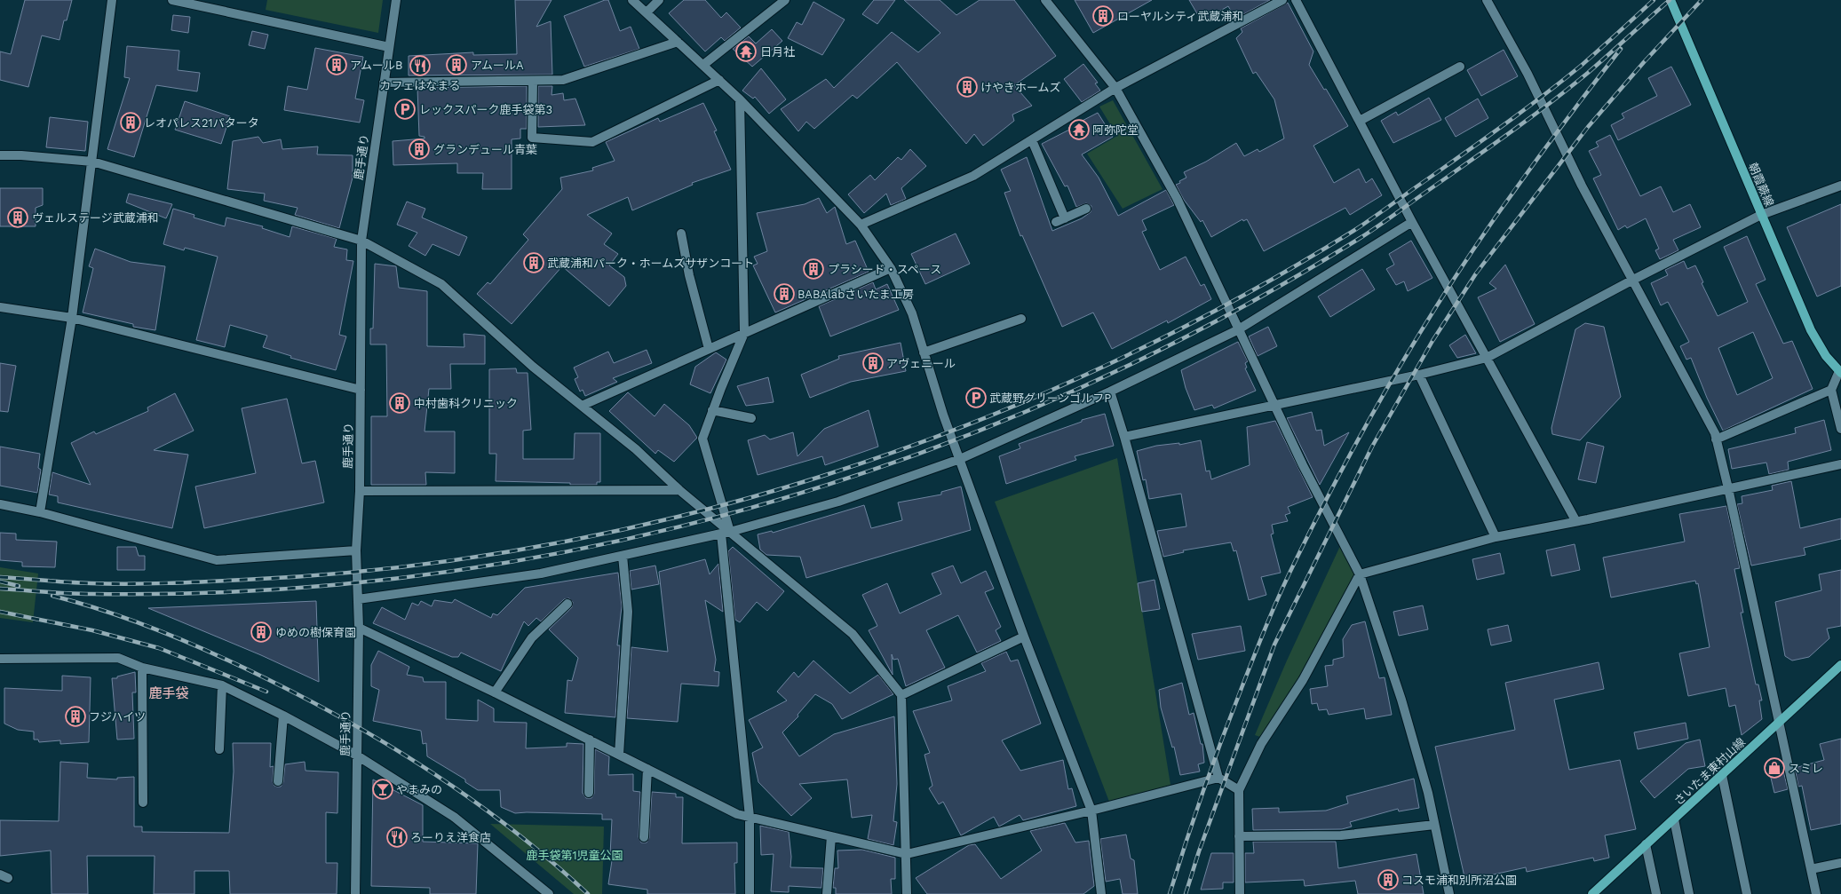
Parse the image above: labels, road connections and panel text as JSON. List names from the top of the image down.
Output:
{
  "streets": {
    "main road": ["朝霞蕨線", "さいたま東村山線"],
    "street": ["鹿手通り"]
  },
  "districts": ["鹿手袋"],
  "parks": ["鹿手袋第1児童公園"],
  "places": {
    "building": [
      "ローヤルシティ武蔵浦和",
      "アムールB",
      "アムールA",
      "けやきホームズ",
      "レオパレス21パタータ",
      "グランデュール青葉",
      "ヴェルステージ武蔵浦和",
      "武蔵浦和パーク・ホームズサザンコート",
      "プラシード・スペース",
      "BABAlabさいたま工房",
      "アヴェニール",
      "中村歯科クリニック",
      "ゆめの樹保育園",
      "フジハイツ",
      "コスモ浦和別所沼公園"
    ],
    "temple": ["日月社", "阿弥陀堂"],
    "restaurant": ["カフェはなまる", "ろーりえ洋食店"],
    "parking": ["レックスパーク鹿手袋第3", "武蔵野グリーンゴルフP"],
    "shop": ["スミレ"],
    "bar": ["やまみの"]
  }
}
